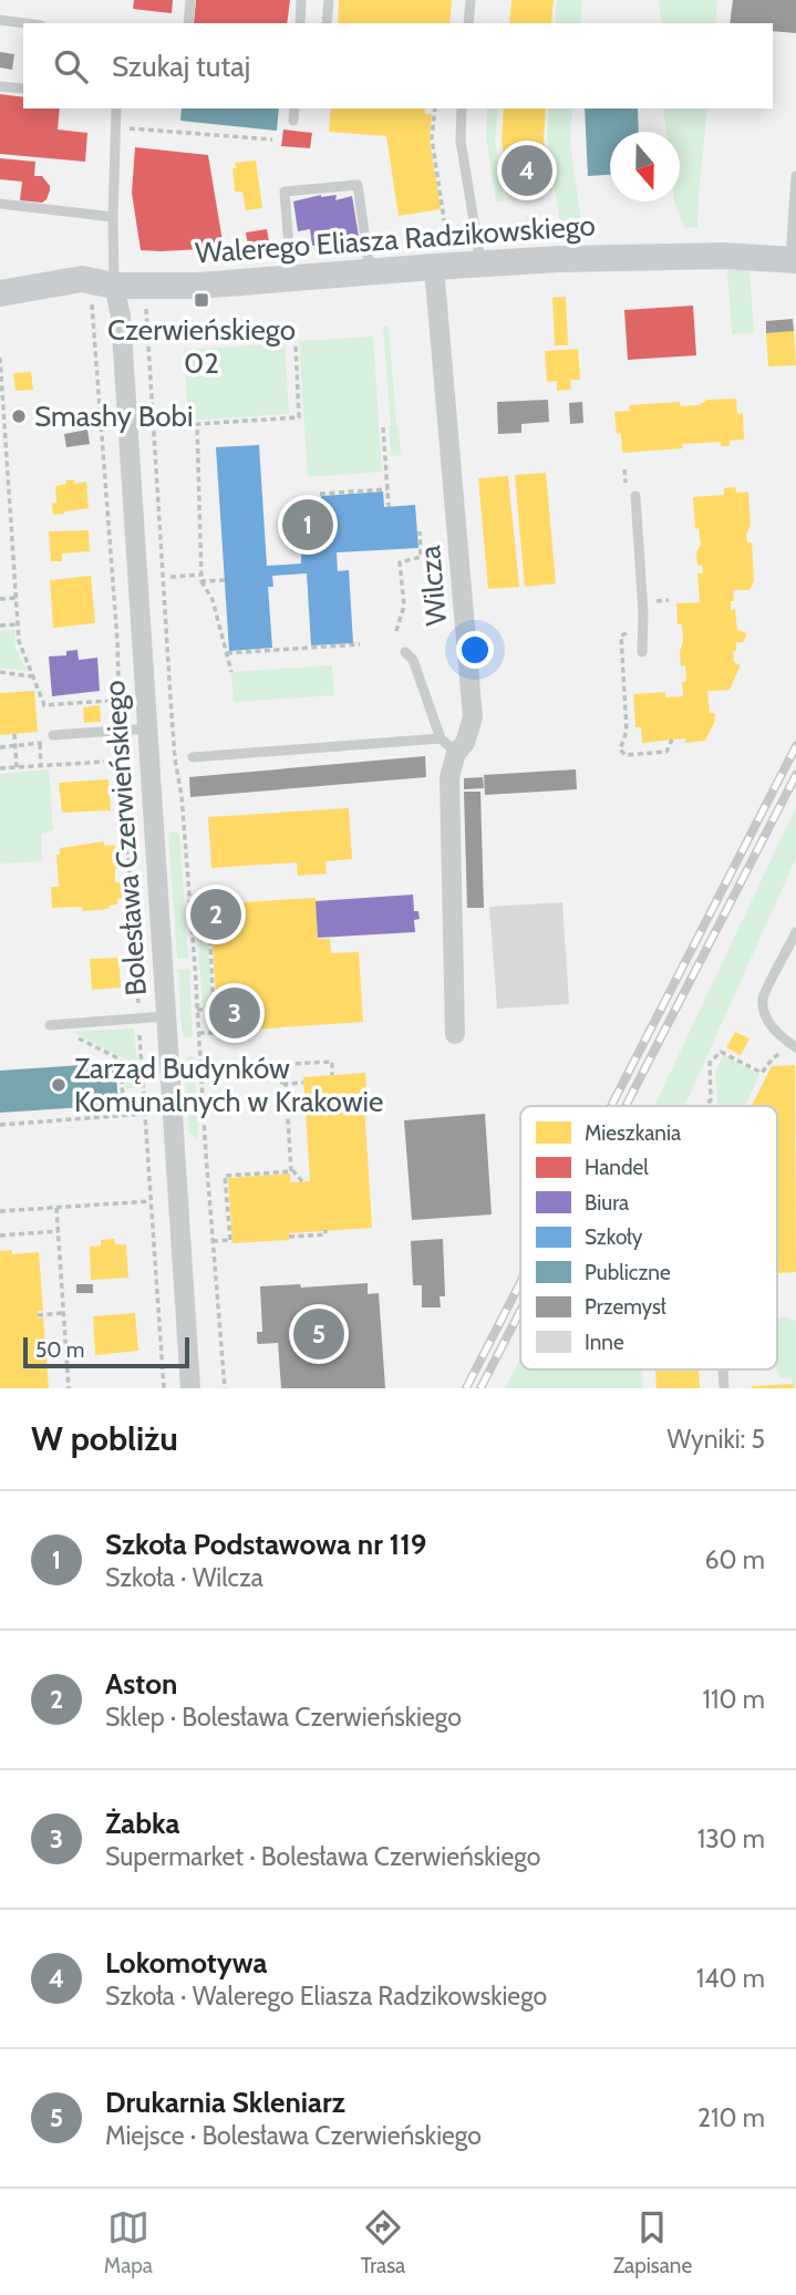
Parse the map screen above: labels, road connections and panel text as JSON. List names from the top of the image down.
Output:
{
  "streets": {
    "street": ["Walerego Eliasza Radzikowskiego", "Wilcza", "Bolesława Czerwieńskiego"]
  },
  "crossings": [
    ["Walerego Eliasza Radzikowskiego", "Wilcza"],
    ["Walerego Eliasza Radzikowskiego", "Bolesława Czerwieńskiego"]
  ],
  "places": {
    "transit": ["Czerwieńskiego 02"],
    "other": ["Smashy Bobi", "Zarząd Budynków Komunalnych w Krakowie"]
  },
  "legend": [
    "Mieszkania",
    "Handel",
    "Biura",
    "Szkoły",
    "Publiczne",
    "Przemysł",
    "Inne"
  ],
  "scale_bar": "50 m",
  "north": "bottom",
  "page": {
    "search": "Szukaj tutaj",
    "pins": [
      "4",
      "1",
      "2",
      "3",
      "5"
    ],
    "scale": "50 m",
    "heading": ["W pobliżu", "Wyniki: 5"],
    "list": [
      {
        "mark": "1",
        "name": "Szkoła Podstawowa nr 119",
        "note": "Szkoła · Wilcza",
        "value": "60 m"
      },
      {
        "mark": "2",
        "name": "Aston",
        "note": "Sklep · Bolesława Czerwieńskiego",
        "value": "110 m"
      },
      {
        "mark": "3",
        "name": "Żabka",
        "note": "Supermarket · Bolesława Czerwieńskiego",
        "value": "130 m"
      },
      {
        "mark": "4",
        "name": "Lokomotywa",
        "note": "Szkoła · Walerego Eliasza Radzikowskiego",
        "value": "140 m"
      },
      {
        "mark": "5",
        "name": "Drukarnia Skleniarz",
        "note": "Miejsce · Bolesława Czerwieńskiego",
        "value": "210 m"
      }
    ],
    "nav": ["Mapa", "Trasa", "Zapisane"]
  }
}
